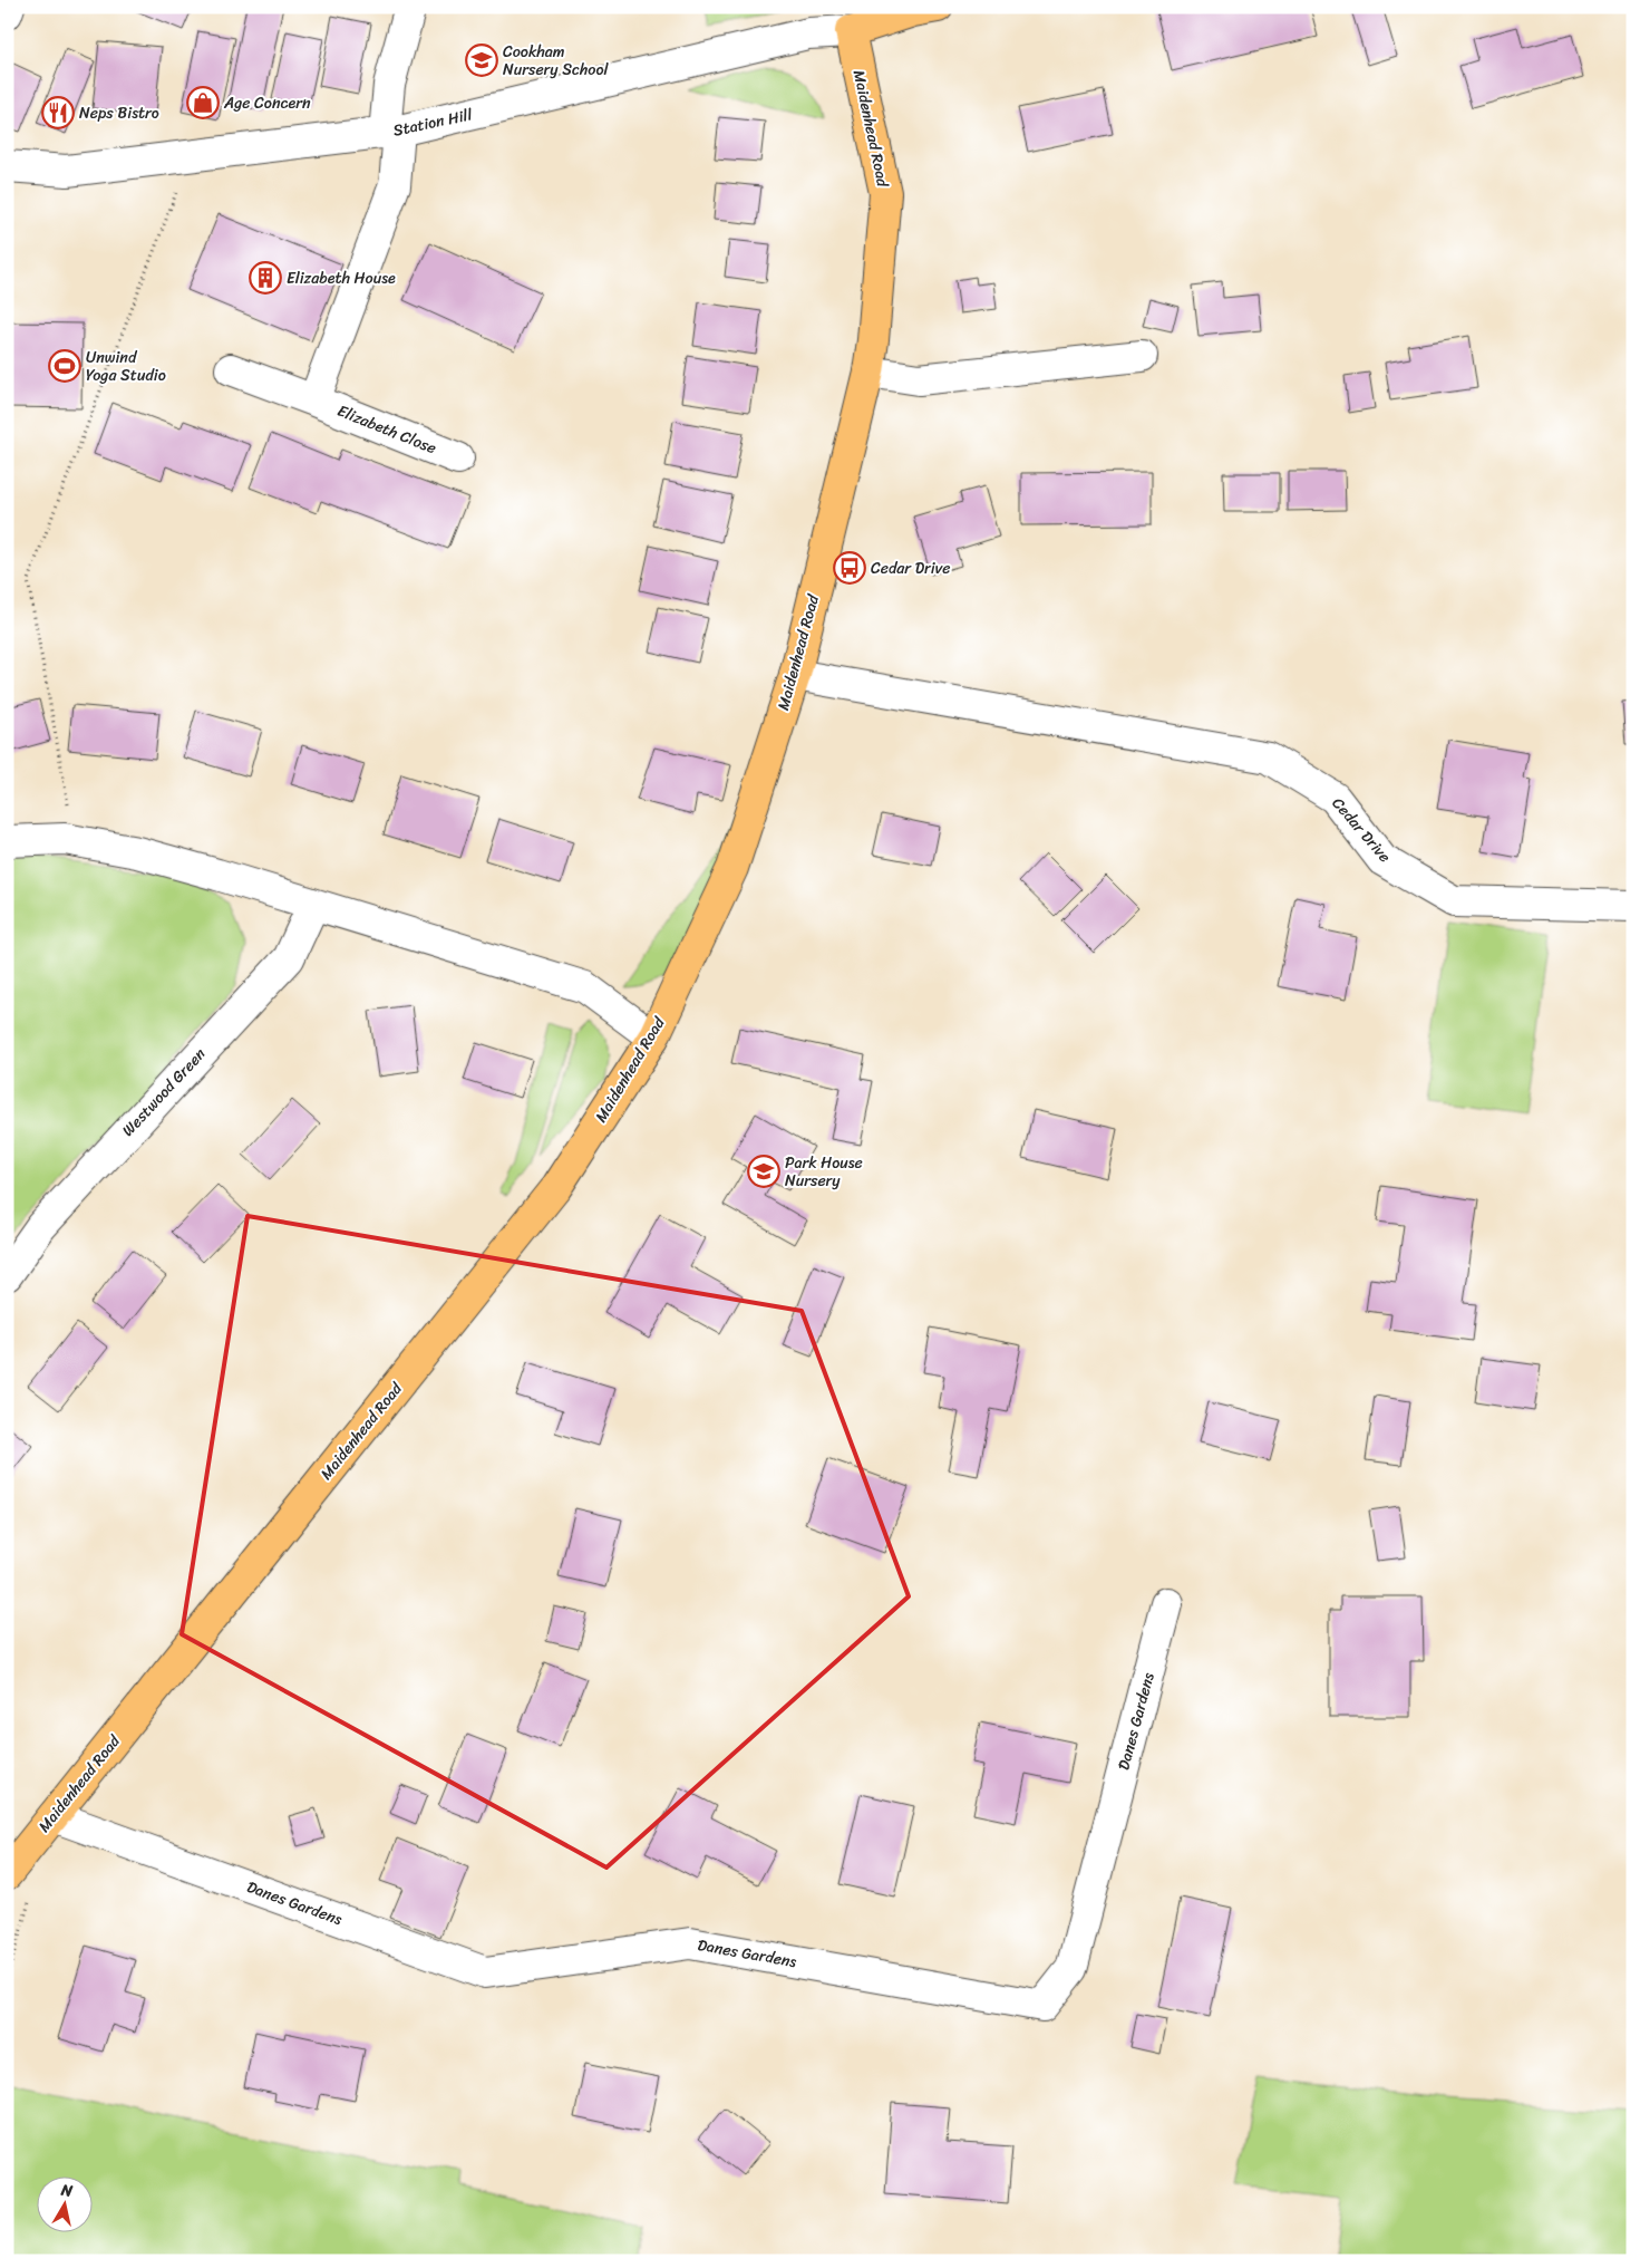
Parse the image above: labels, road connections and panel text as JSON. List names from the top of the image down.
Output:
{
  "streets": {
    "main road": ["Maidenhead Road"],
    "street": [
      "Station Hill",
      "Elizabeth Close",
      "Cedar Drive",
      "Westwood Green",
      "Danes Gardens"
    ]
  },
  "crossings": [
    ["Station Hill", "Maidenhead Road"],
    ["Maidenhead Road", "Cedar Drive"],
    ["Maidenhead Road", "Danes Gardens"]
  ],
  "places": {
    "school or university": ["Cookham Nursery School", "Park House Nursery"],
    "shop": ["Age Concern"],
    "restaurant": ["Neps Bistro"],
    "building": ["Elizabeth House"],
    "sports": ["Unwind Yoga Studio"],
    "bus stop": ["Cedar Drive"]
  },
  "north": "top"
}
